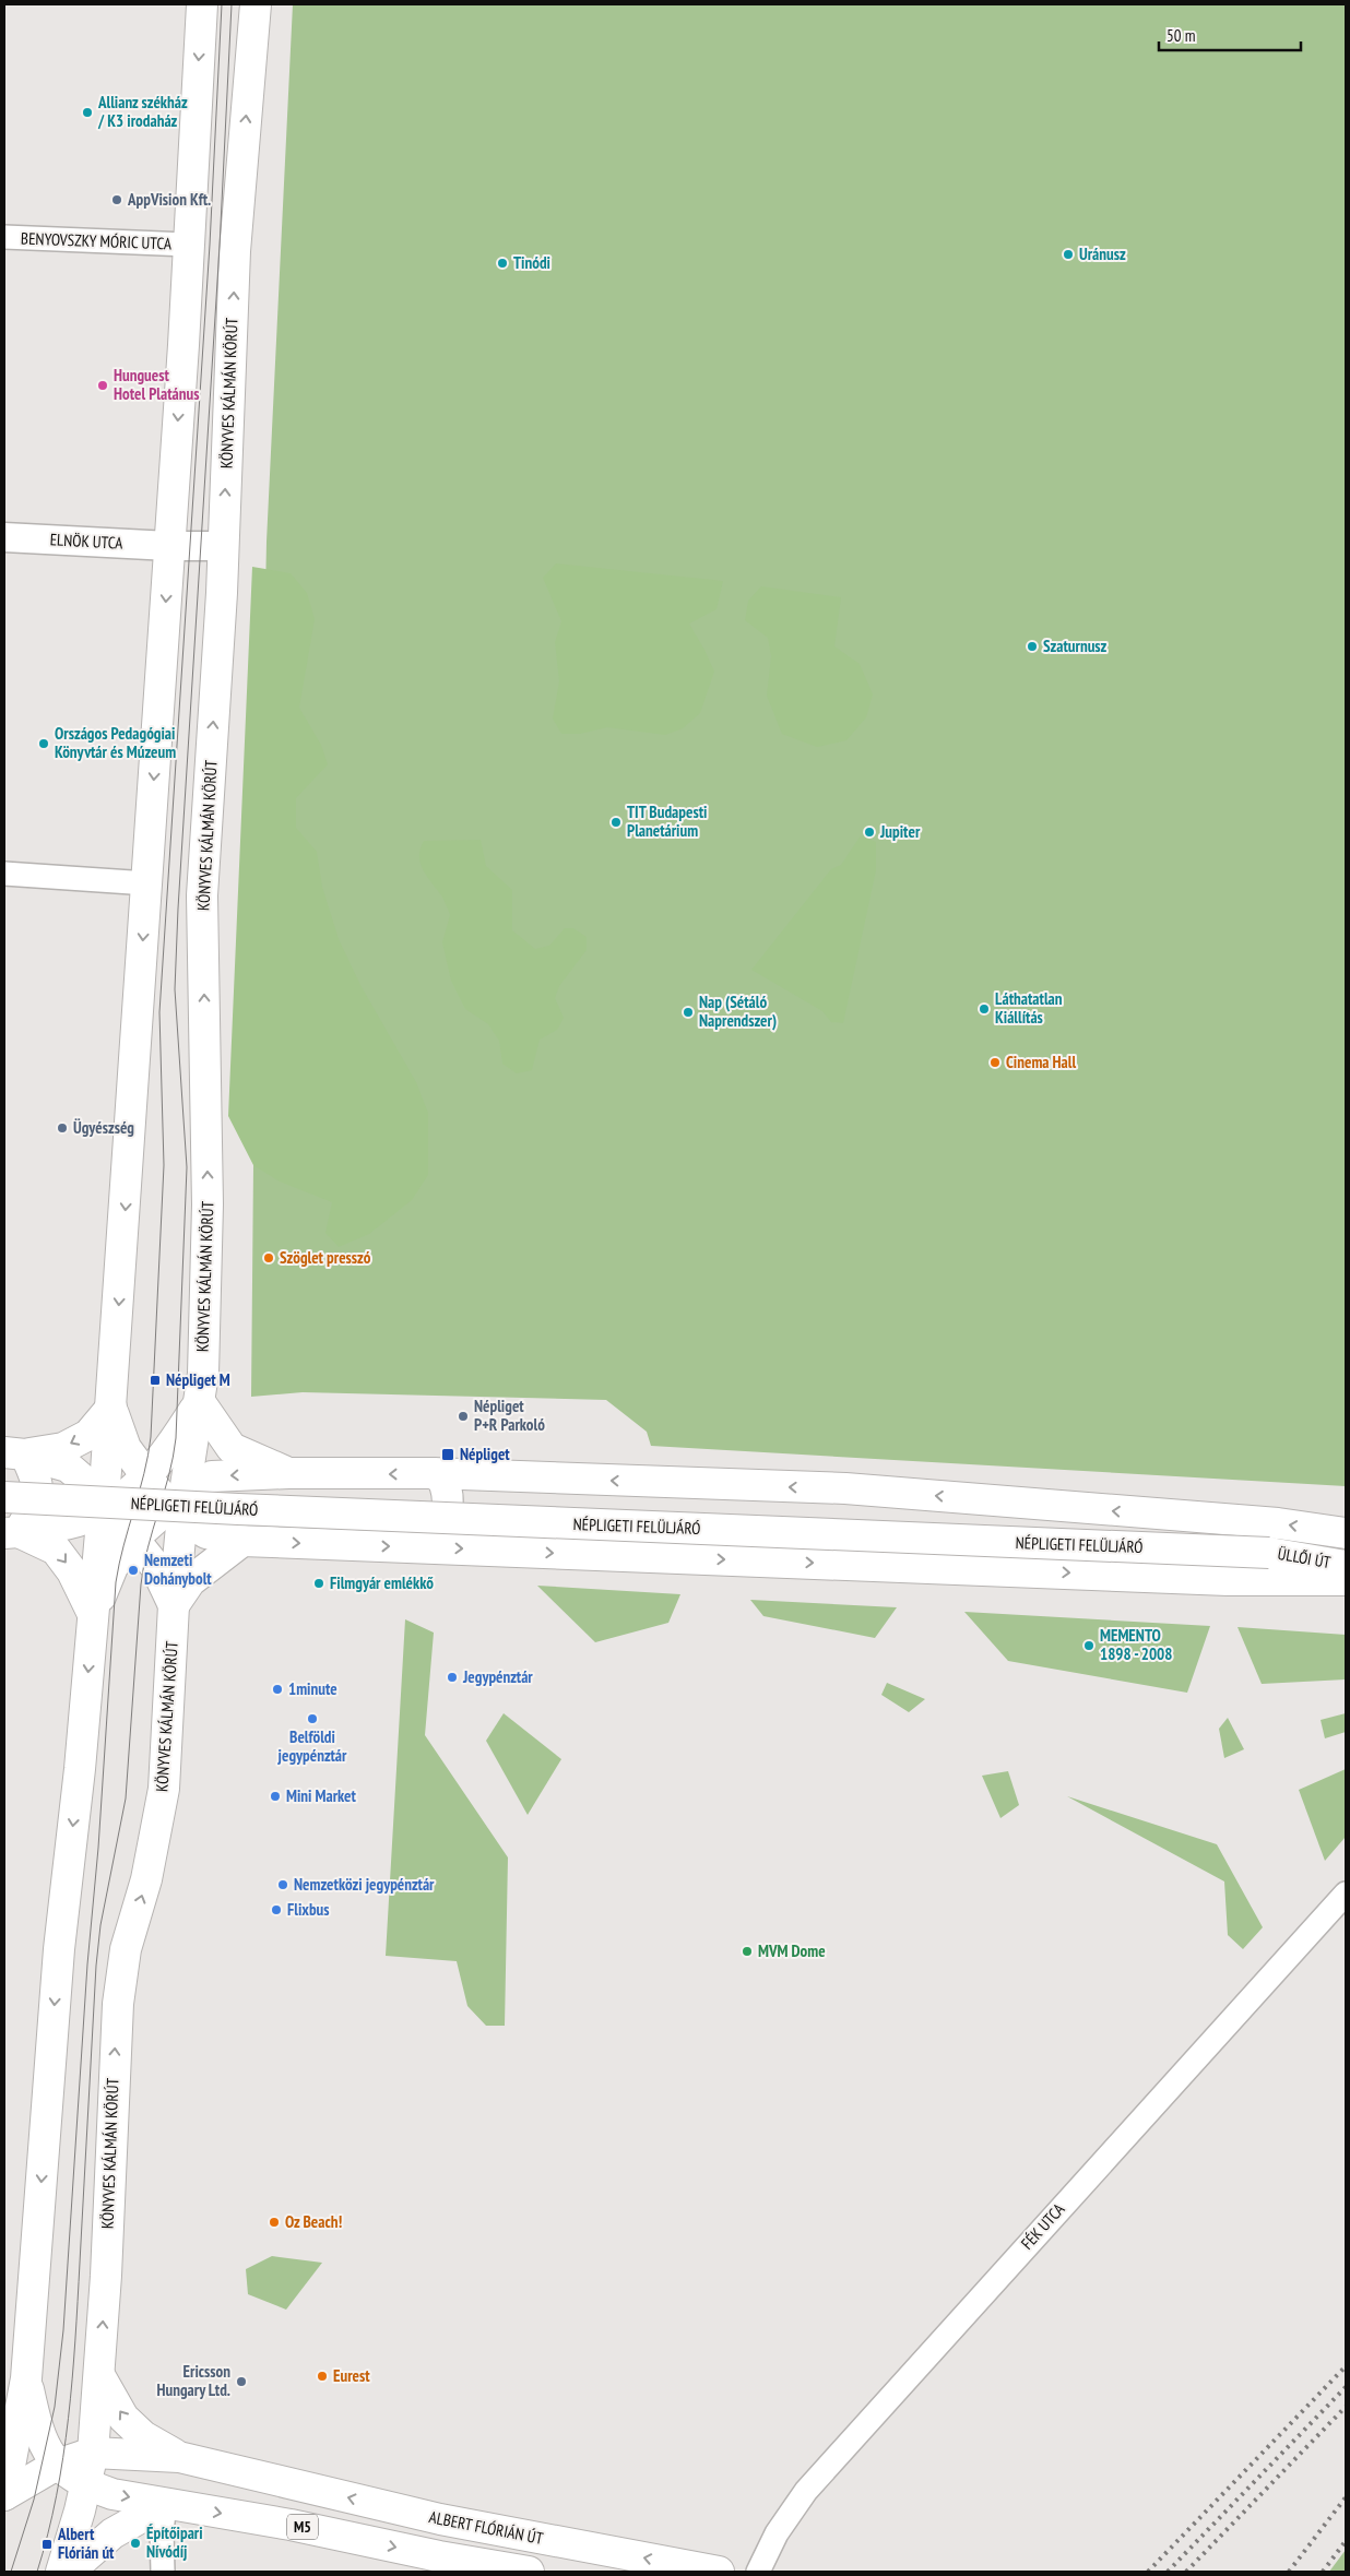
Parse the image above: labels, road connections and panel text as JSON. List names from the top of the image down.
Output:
{
  "streets": {
    "main road": [
      "KÖNYVES KÁLMÁN KÖRÚT",
      "NÉPLIGETI FELÜLJÁRÓ",
      "ÜLLŐI ÚT",
      "M5",
      "ALBERT FLÓRIÁN ÚT"
    ],
    "street": ["BENYOVSZKY MÓRIC UTCA", "ELNÖK UTCA", "FÉK UTCA"]
  },
  "crossings": [
    ["KÖNYVES KÁLMÁN KÖRÚT", "ELNÖK UTCA"],
    ["KÖNYVES KÁLMÁN KÖRÚT", "M5"],
    ["KÖNYVES KÁLMÁN KÖRÚT", "ALBERT FLÓRIÁN ÚT"],
    ["NÉPLIGETI FELÜLJÁRÓ", "ÜLLŐI ÚT"],
    ["M5", "ALBERT FLÓRIÁN ÚT"]
  ],
  "places": {
    "other": [
      "Allianz székház / K3 irodaház",
      "AppVision Kft.",
      "Uránusz",
      "Tinódi",
      "Hunguest Hotel Platánus",
      "Szaturnusz",
      "Országos Pedagógiai Könyvtár és Múzeum",
      "TIT Budapesti Planetárium",
      "Jupiter",
      "Láthatatlan Kiállítás",
      "Nap (Sétáló Naprendszer)",
      "Cinema Hall",
      "Ügyészség",
      "Szöglet presszó",
      "Népliget P+R Parkoló",
      "Nemzeti Dohánybolt",
      "Filmgyár emlékkő",
      "MEMENTO 1898 - 2008",
      "Jegypénztár",
      "1minute",
      "Belföldi jegypénztár",
      "Mini Market",
      "Nemzetközi jegypénztár",
      "Flixbus",
      "MVM Dome",
      "Oz Beach!",
      "Eurest",
      "Ericsson Hungary Ltd.",
      "Építőipari Nívódíj"
    ],
    "transit": ["Népliget M", "Népliget", "Albert Flórián út"]
  },
  "scale_bar": "50 m"
}
